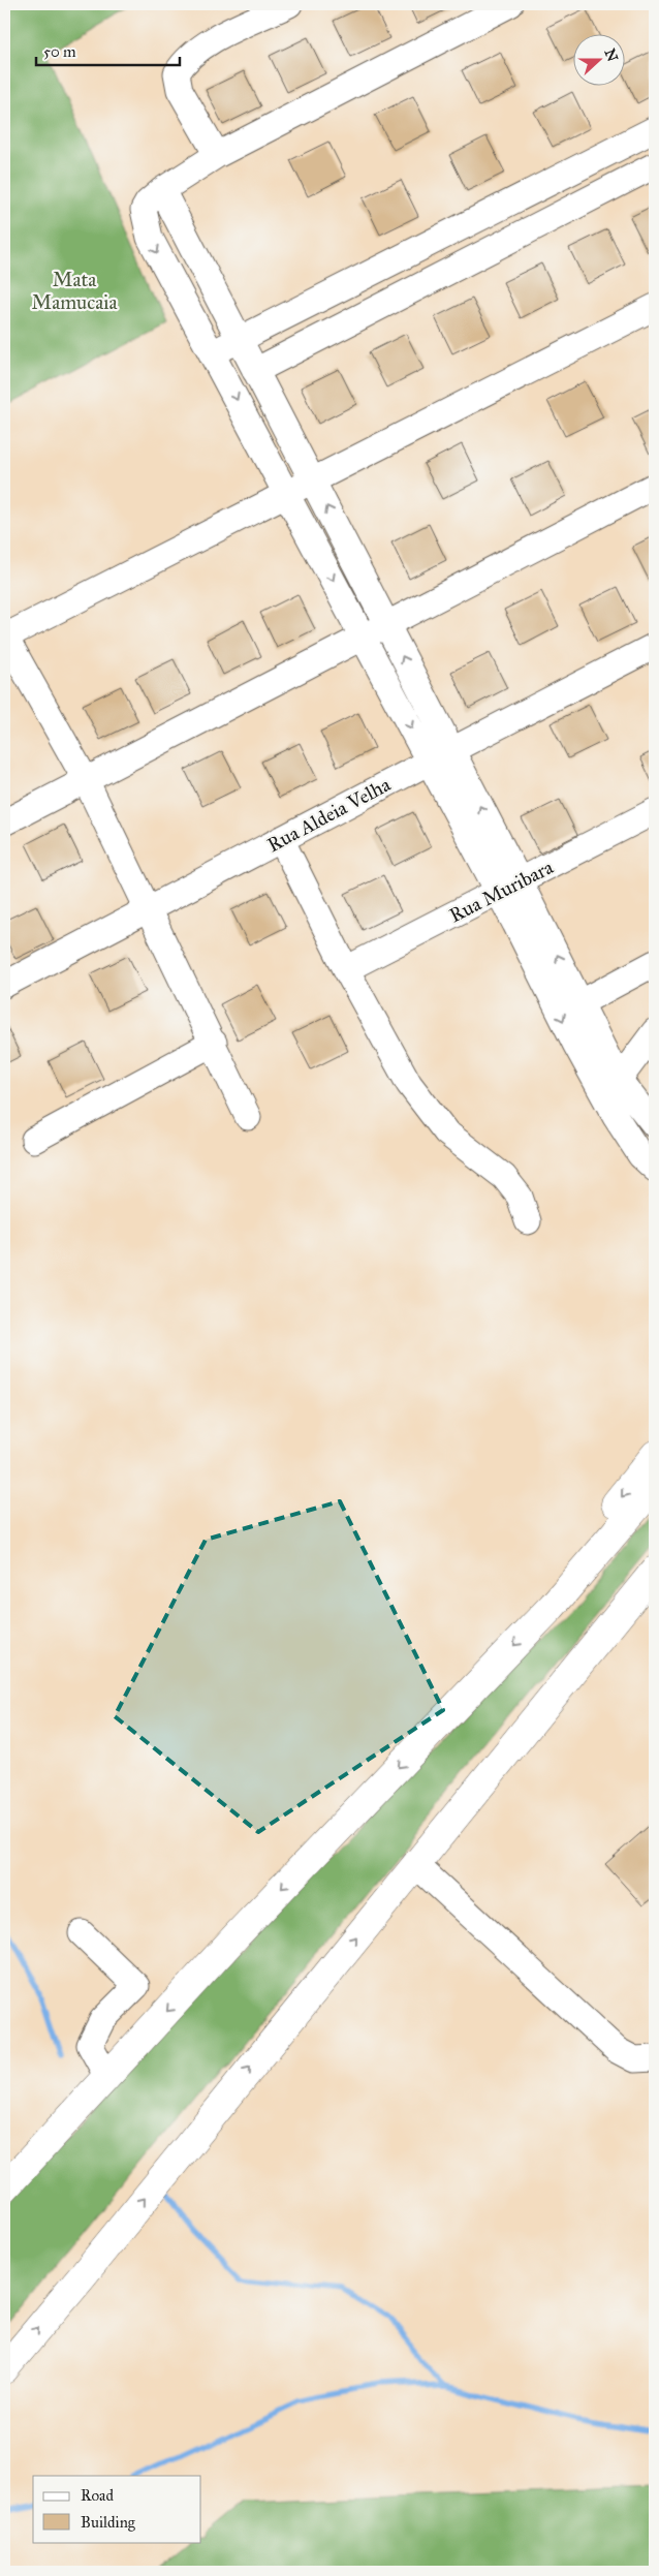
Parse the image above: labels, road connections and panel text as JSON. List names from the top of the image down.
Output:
{
  "streets": {
    "street": ["Rua Aldeia Velha", "Rua Muribara"]
  },
  "parks": ["Mata Mamucaia"],
  "legend": ["Road", "Building"],
  "scale_bar": "50 m",
  "north": "right"
}
